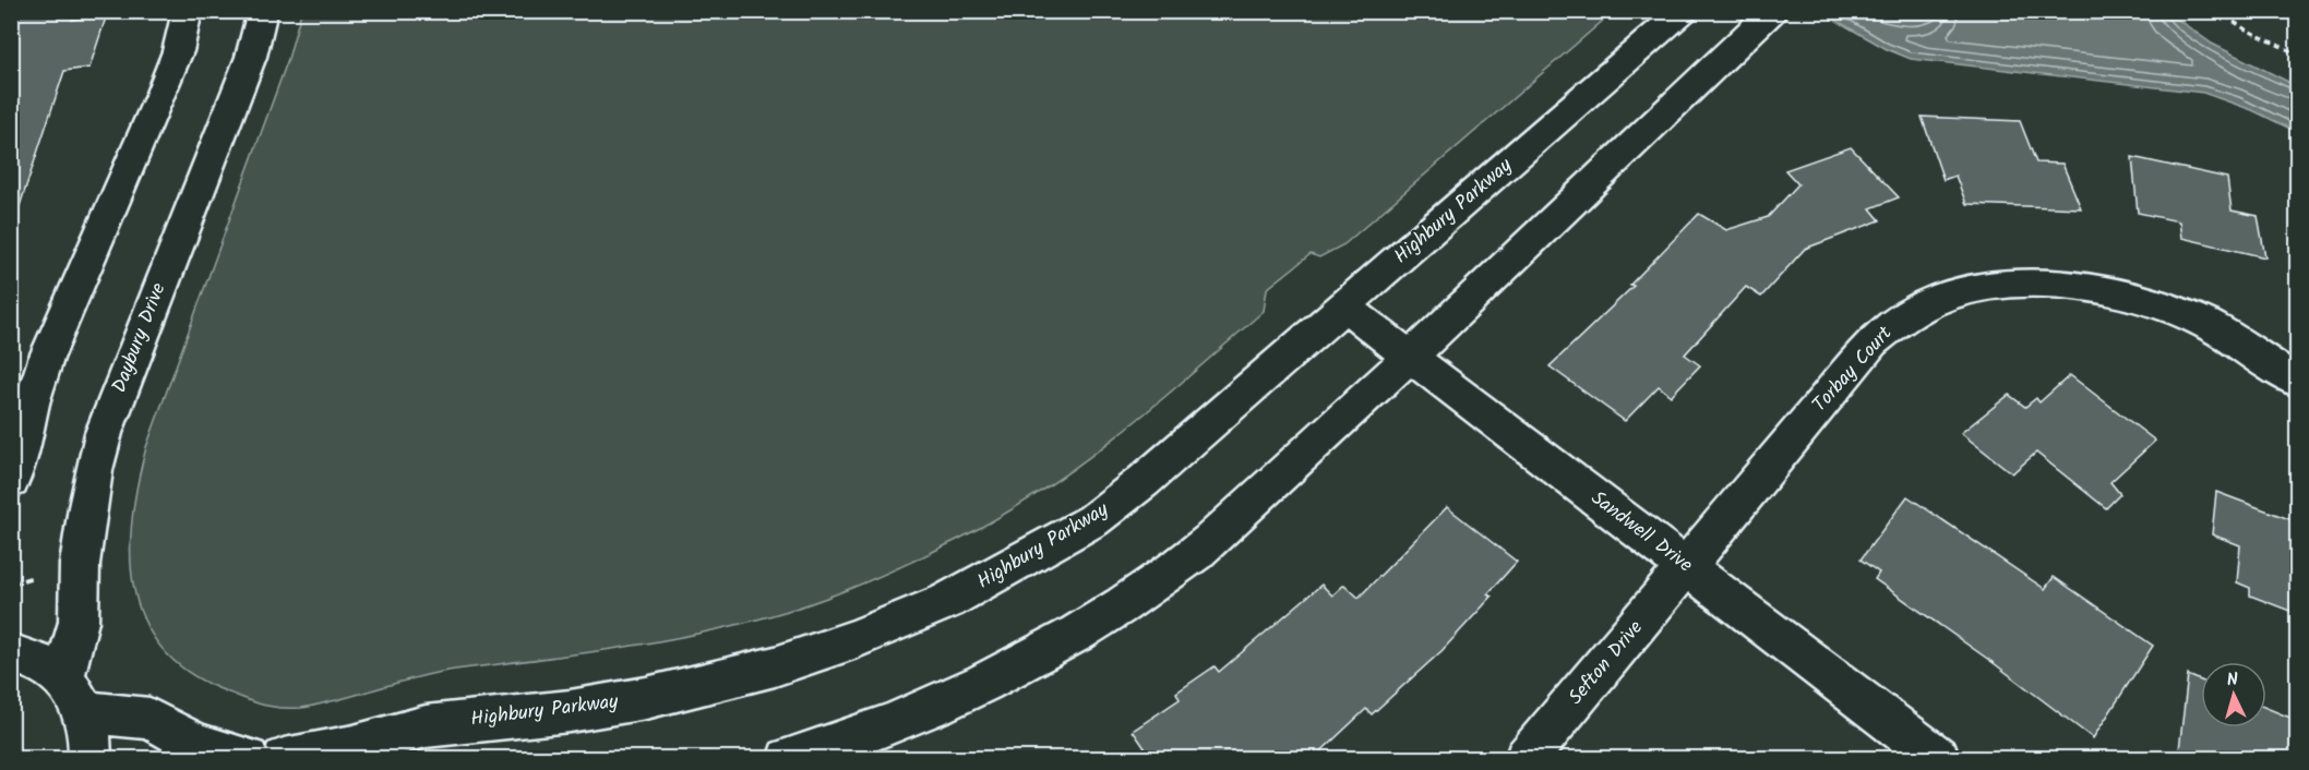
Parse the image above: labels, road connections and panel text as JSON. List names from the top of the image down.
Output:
{
  "streets": {
    "street": [
      "Highbury Parkway",
      "Daybury Drive",
      "Torbay Court",
      "Sandwell Drive",
      "Sefton Drive"
    ]
  },
  "crossings": [
    ["Highbury Parkway", "Sandwell Drive"],
    ["Torbay Court", "Sandwell Drive"],
    ["Torbay Court", "Sefton Drive"],
    ["Sandwell Drive", "Sefton Drive"]
  ],
  "north": "top"
}
